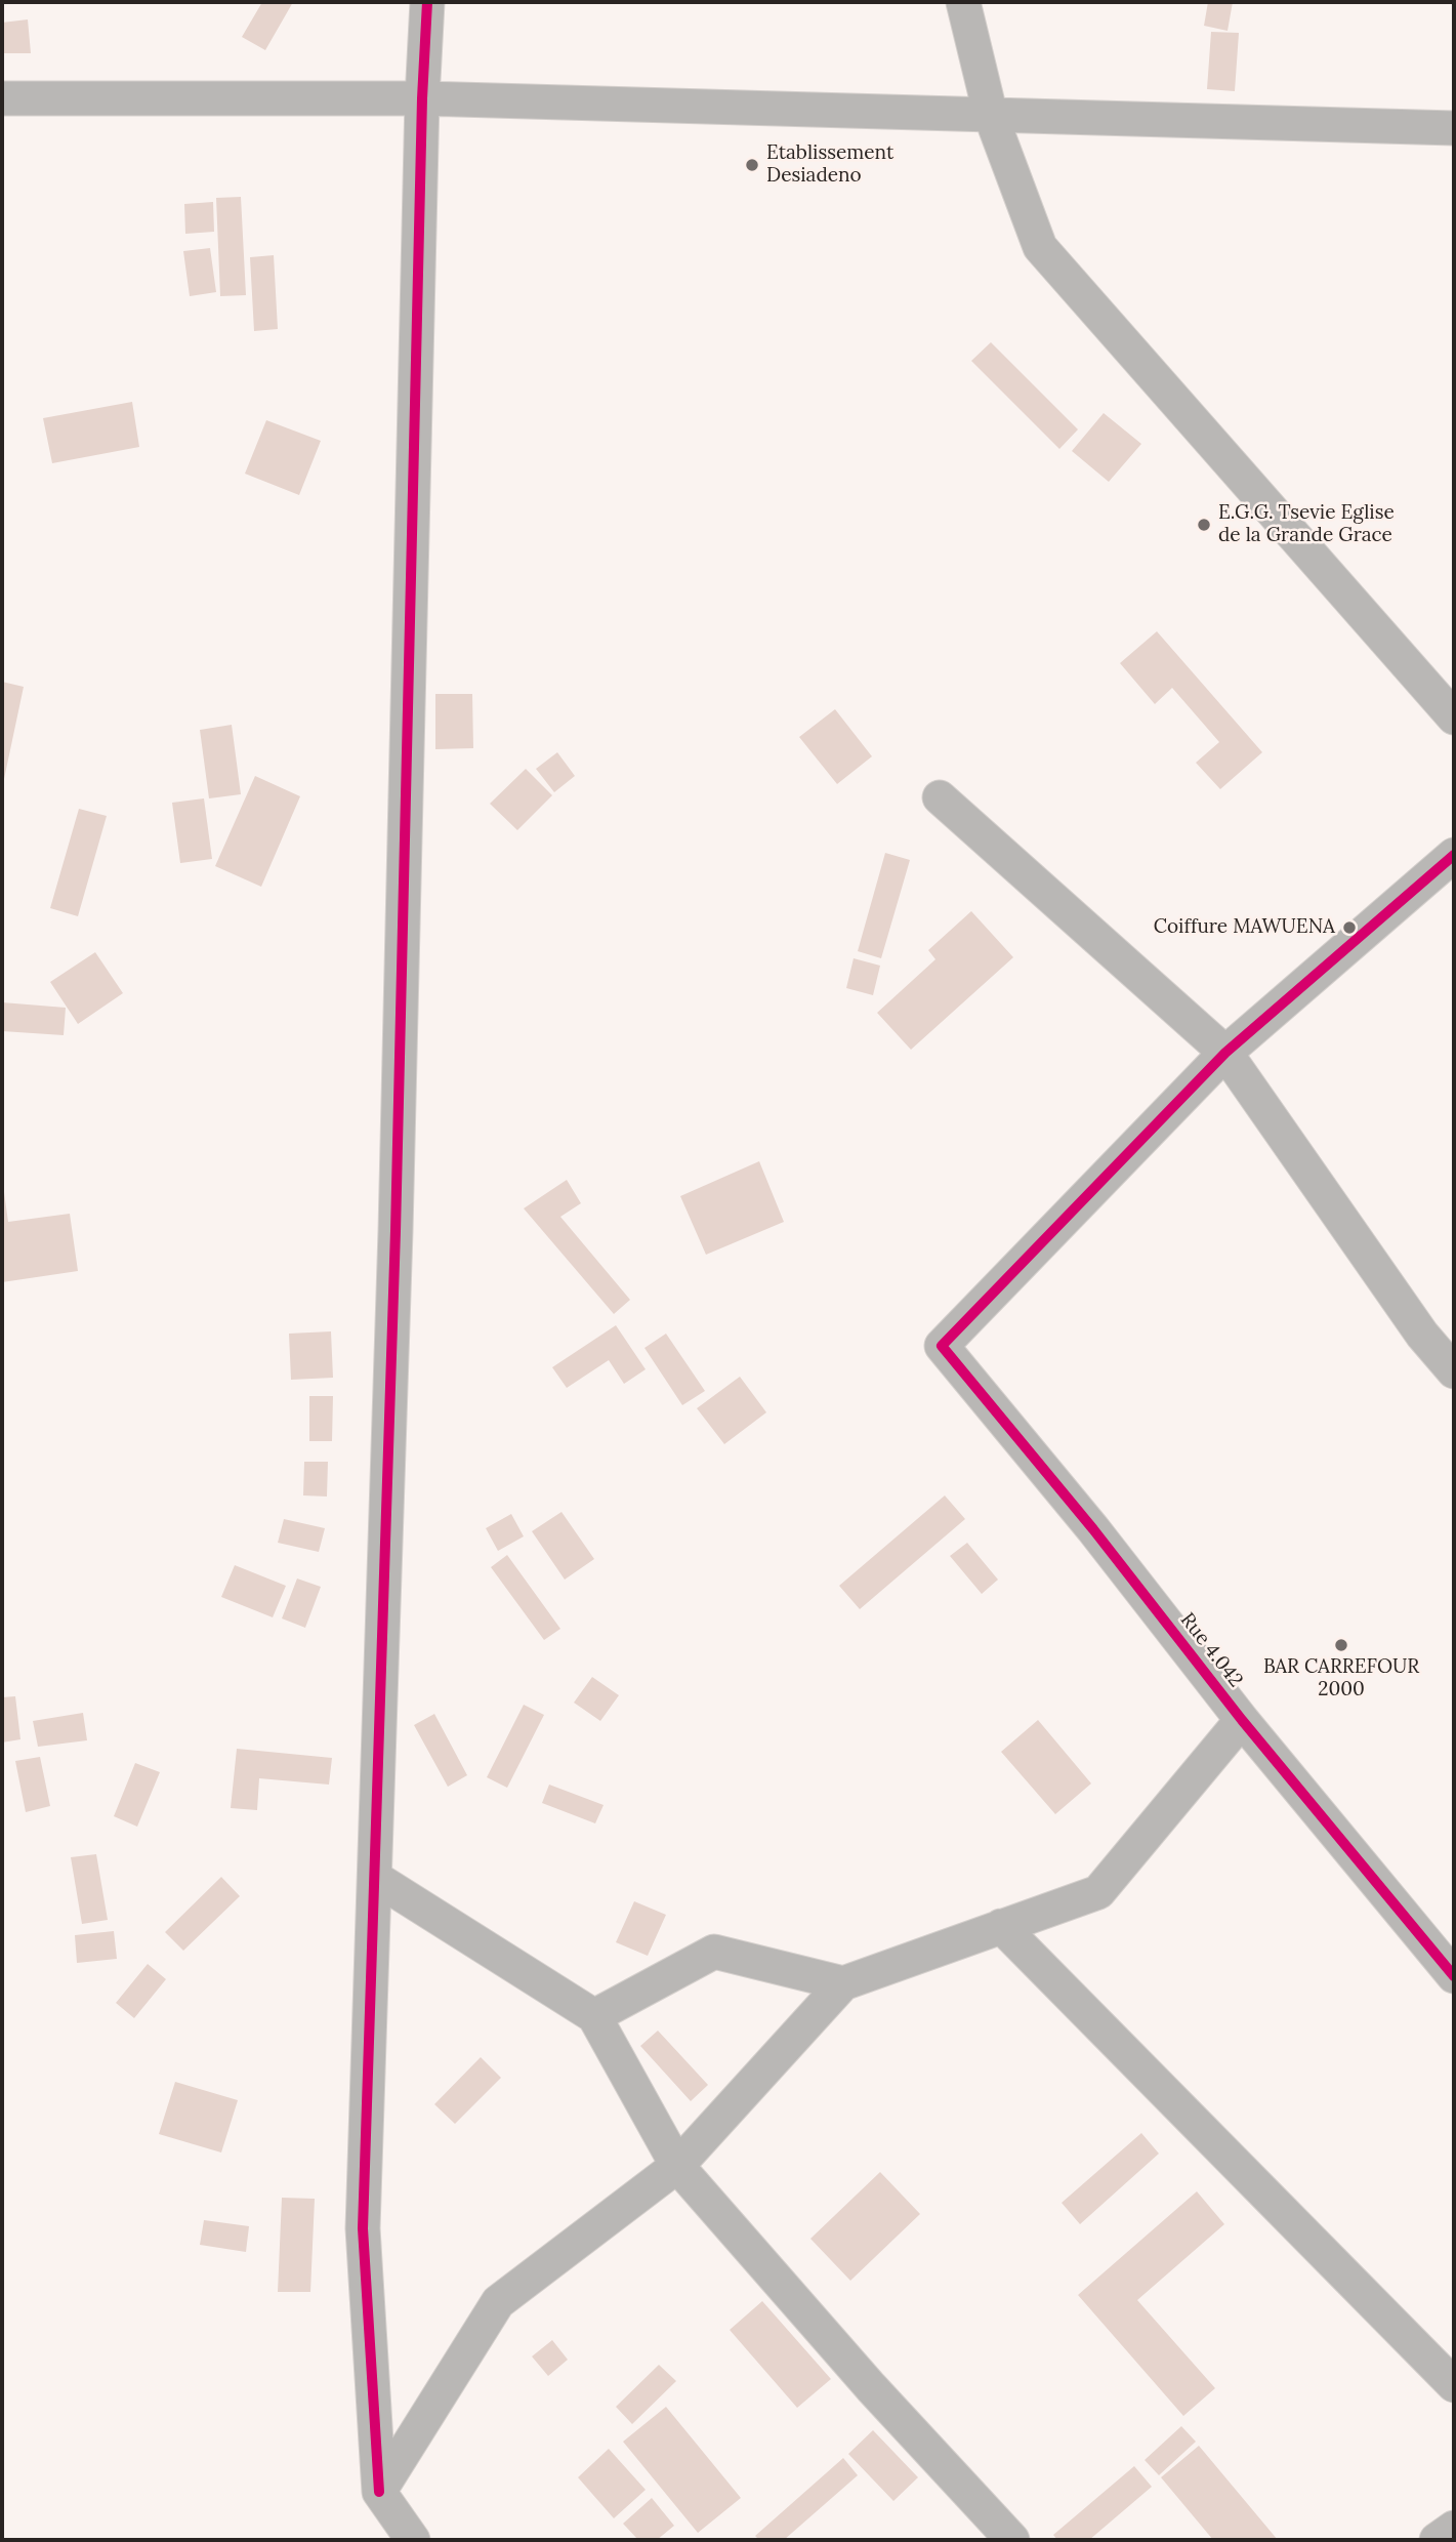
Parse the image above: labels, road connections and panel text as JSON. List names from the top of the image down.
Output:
{
  "streets": {
    "street": ["Rue 4.042"]
  },
  "places": [
    "Etablissement Desiadeno",
    "E.G.G. Tsevie Eglise de la Grande Grace",
    "Coiffure MAWUENA",
    "BAR CARREFOUR 2000"
  ]
}
